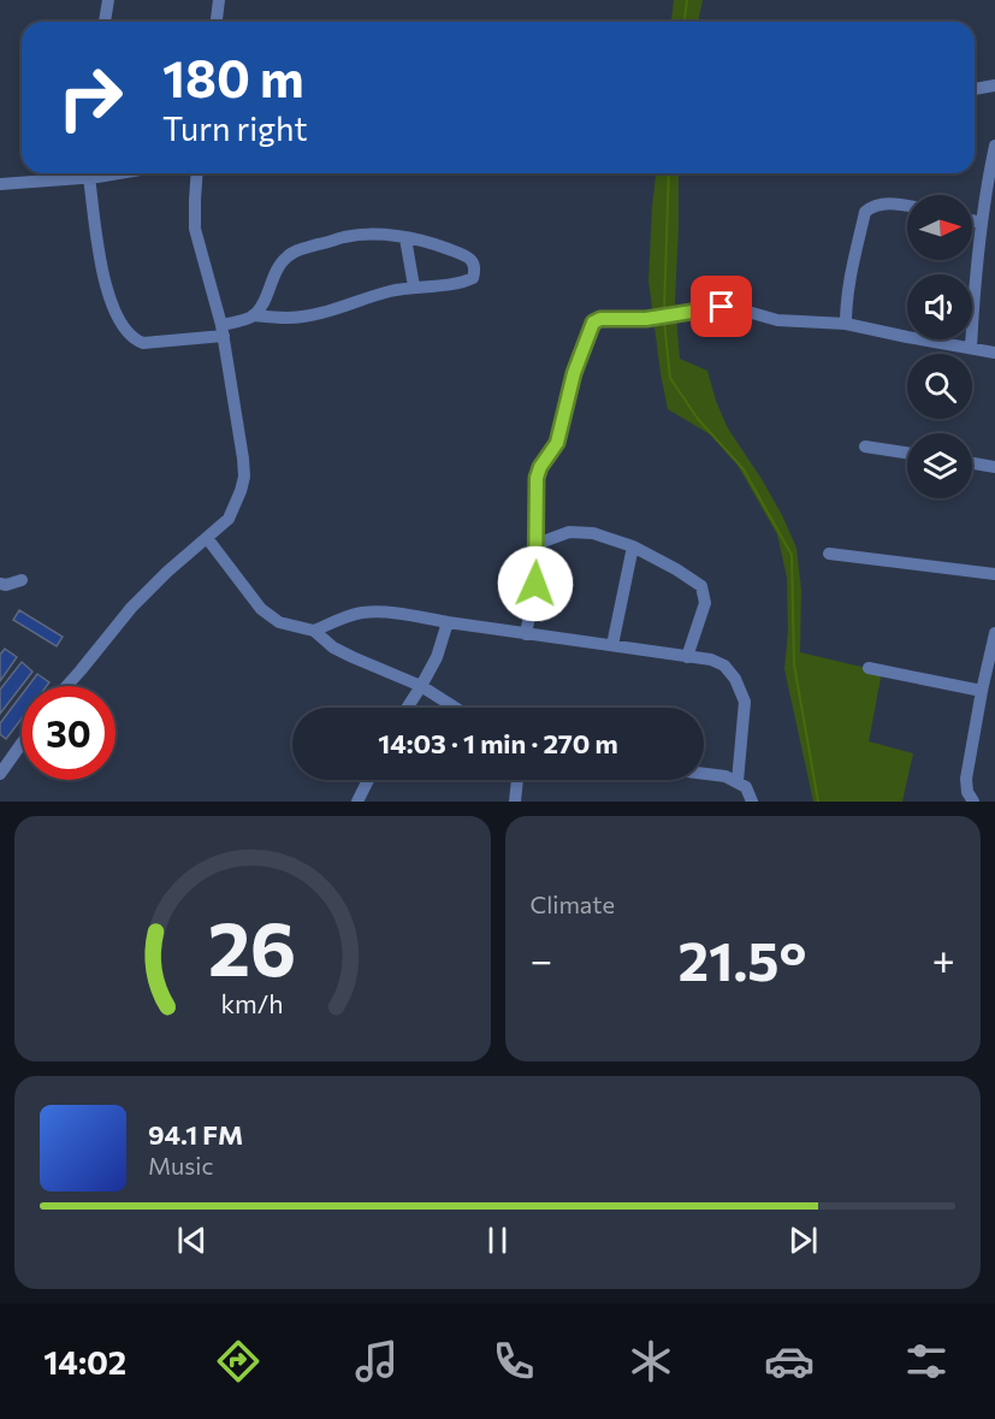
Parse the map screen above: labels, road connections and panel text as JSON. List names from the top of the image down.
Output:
{
  "north": "right",
  "page": {
    "turn": ["180 m", "Turn right"],
    "limit": "30",
    "trip": "14:03 · 1 min · 270 m",
    "tile": "Climate",
    "heat": ["−", "21.5°", "+"],
    "song": ["94.1 FM", "Music"],
    "tabs": "14:02",
    "gauge": ["26", "km/h"]
  }
}
